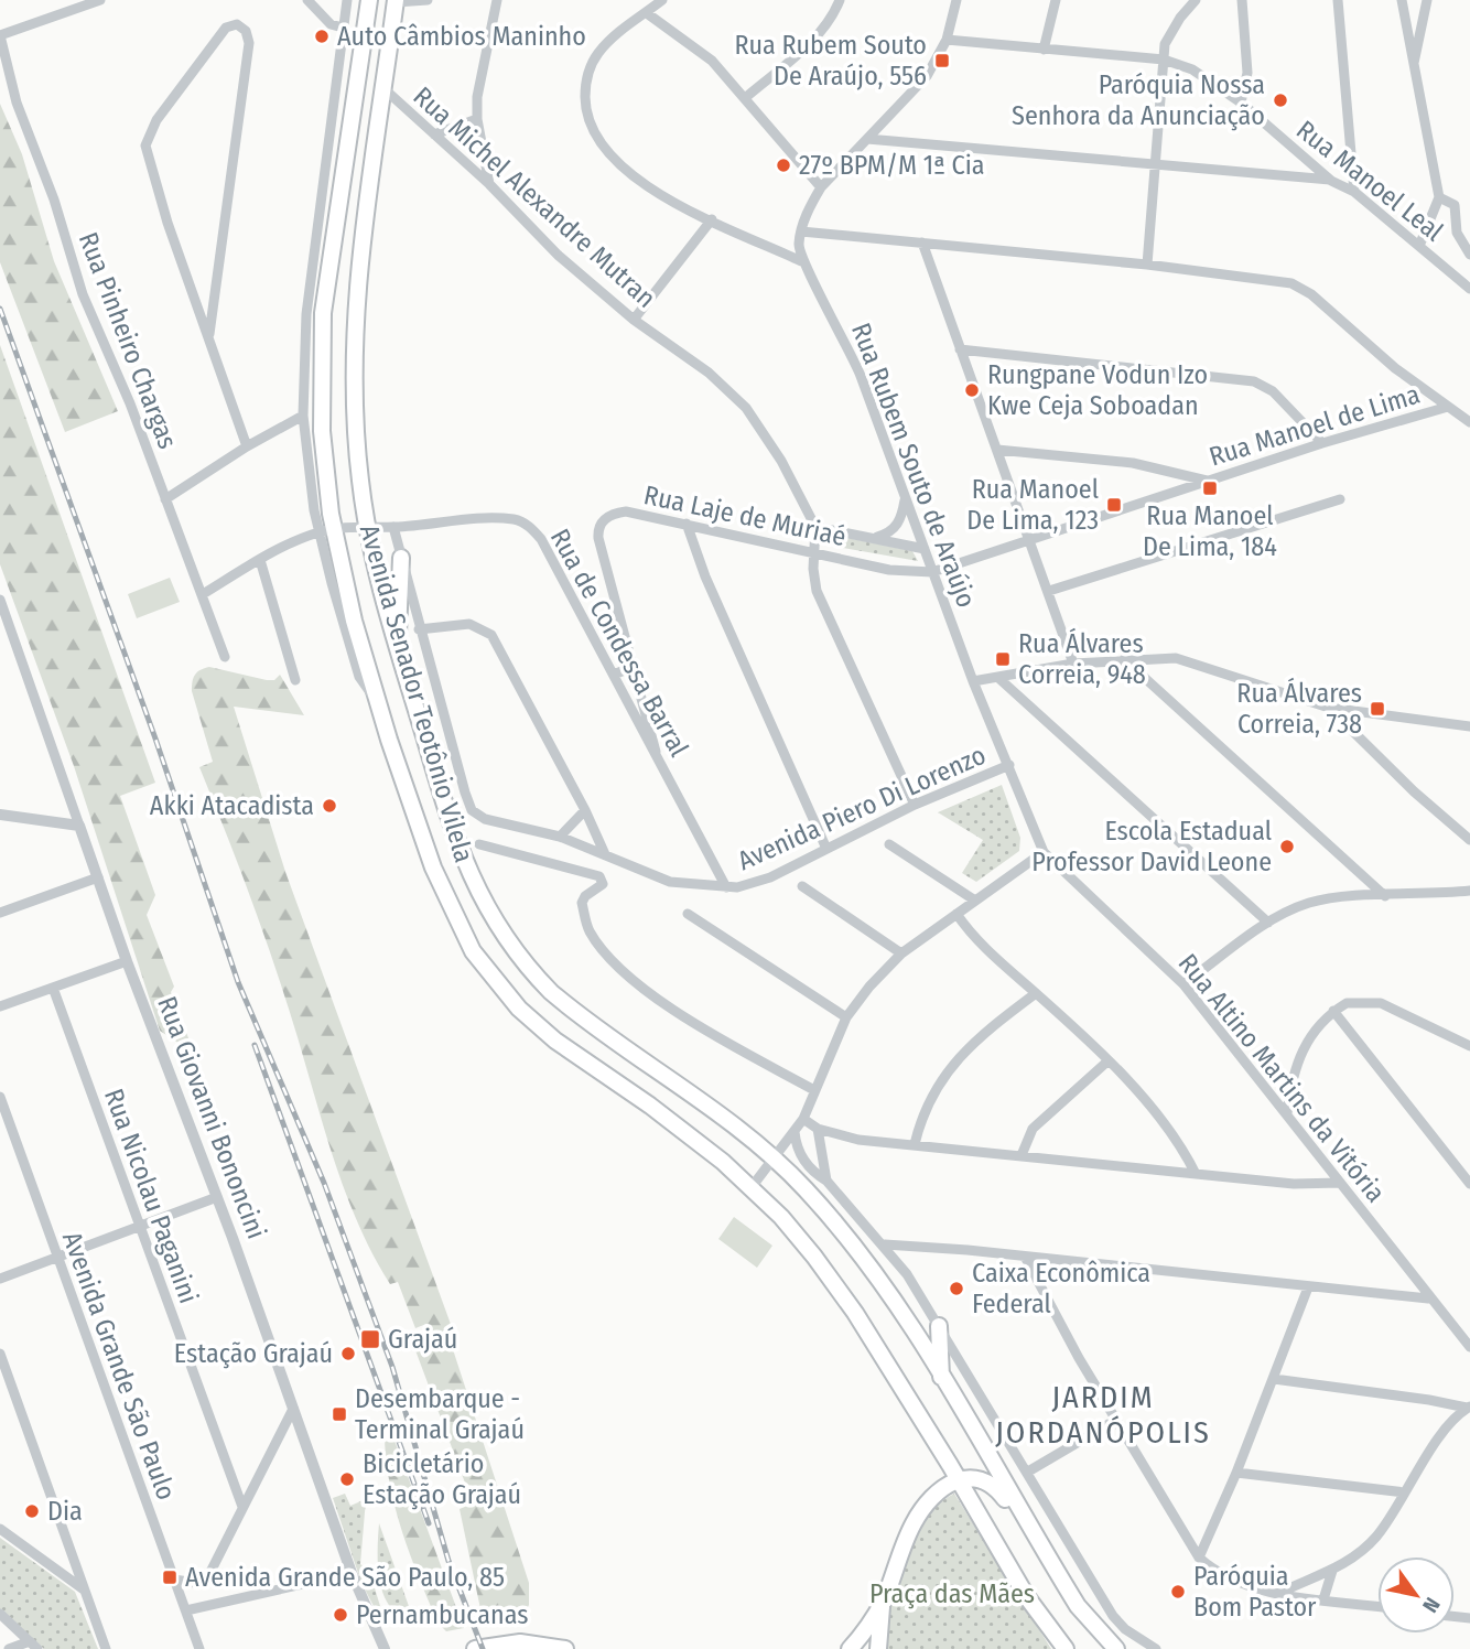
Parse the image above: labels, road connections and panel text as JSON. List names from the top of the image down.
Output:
{
  "streets": {
    "main road": ["Avenida Senador Teotônio Vilela"],
    "street": [
      "Rua Manoel Leal",
      "Rua Michel Alexandre Mutran",
      "Rua Pinheiro Chargas",
      "Rua Manoel de Lima",
      "Rua Rubem Souto de Araújo",
      "Rua Laje de Muriaé",
      "Rua de Condessa Barral",
      "Avenida Piero Di Lorenzo",
      "Rua Altino Martins da Vitória",
      "Rua Giovanni Bononcini",
      "Rua Nicolau Paganini",
      "Avenida Grande São Paulo"
    ]
  },
  "crossings": [
    ["Rua Manoel Leal", "Rua Rubem Souto de Araújo"],
    ["Rua Michel Alexandre Mutran", "Rua Laje de Muriaé"],
    ["Rua Michel Alexandre Mutran", "Avenida Senador Teotônio Vilela"],
    ["Rua Michel Alexandre Mutran", "Avenida Piero Di Lorenzo"],
    ["Rua Pinheiro Chargas", "Rua de Condessa Barral"],
    ["Rua Manoel de Lima", "Rua Rubem Souto de Araújo"],
    ["Rua Manoel de Lima", "Rua Laje de Muriaé"],
    ["Rua Rubem Souto de Araújo", "Rua Laje de Muriaé"],
    ["Rua Rubem Souto de Araújo", "Avenida Piero Di Lorenzo"],
    ["Rua Rubem Souto de Araújo", "Rua Altino Martins da Vitória"],
    ["Rua Laje de Muriaé", "Rua de Condessa Barral"],
    ["Rua de Condessa Barral", "Avenida Senador Teotônio Vilela"],
    ["Rua de Condessa Barral", "Avenida Piero Di Lorenzo"],
    ["Avenida Senador Teotônio Vilela", "Avenida Piero Di Lorenzo"]
  ],
  "districts": ["JARDIM JORDANÓPOLIS"],
  "parks": ["Praça das Mães"],
  "places": {
    "other": [
      "Auto Câmbios Maninho",
      "Paróquia Nossa Senhora da Anunciação",
      "27º BPM/M 1ª Cia",
      "Rungpane Vodun Izo Kwe Ceja Soboadan",
      "Akki Atacadista",
      "Escola Estadual Professor David Leone",
      "Caixa Econômica Federal",
      "Estação Grajaú",
      "Bicicletário Estação Grajaú",
      "Dia",
      "Paróquia Bom Pastor",
      "Pernambucanas"
    ],
    "transit": [
      "Rua Rubem Souto De Araújo, 556",
      "Rua Manoel De Lima, 184",
      "Rua Manoel De Lima, 123",
      "Rua Álvares Correia, 948",
      "Rua Álvares Correia, 738",
      "Grajaú",
      "Desembarque - Terminal Grajaú",
      "Avenida Grande São Paulo, 85"
    ]
  },
  "north": "bottom right"
}
